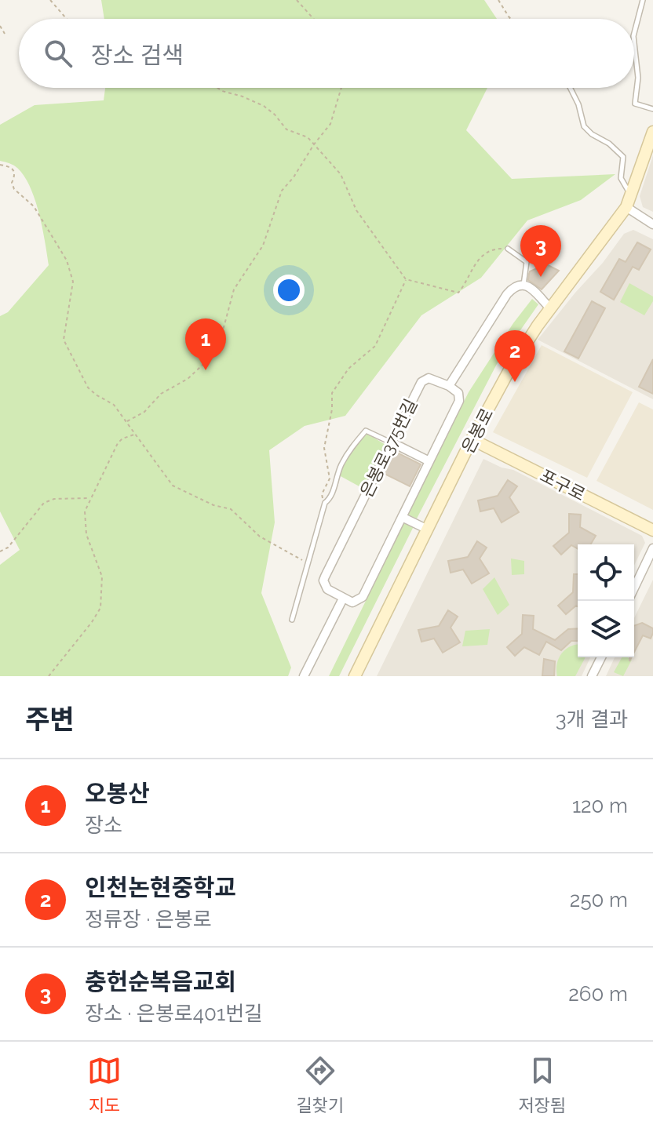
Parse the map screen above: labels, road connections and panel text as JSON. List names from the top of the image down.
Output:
{
  "streets": {
    "main road": ["은봉로", "포구로"],
    "street": ["은봉로375번길"]
  },
  "crossings": [
    ["은봉로", "포구로"]
  ],
  "page": {
    "search": "장소 검색",
    "pins": ["3", "1", "2"],
    "heading": ["주변", "3개 결과"],
    "list": [
      {
        "mark": "1",
        "name": "오봉산",
        "note": "장소",
        "value": "120 m"
      },
      {
        "mark": "2",
        "name": "인천논현중학교",
        "note": "정류장 · 은봉로",
        "value": "250 m"
      },
      {
        "mark": "3",
        "name": "충헌순복음교회",
        "note": "장소 · 은봉로401번길",
        "value": "260 m"
      }
    ],
    "nav": ["지도", "길찾기", "저장됨"]
  }
}
